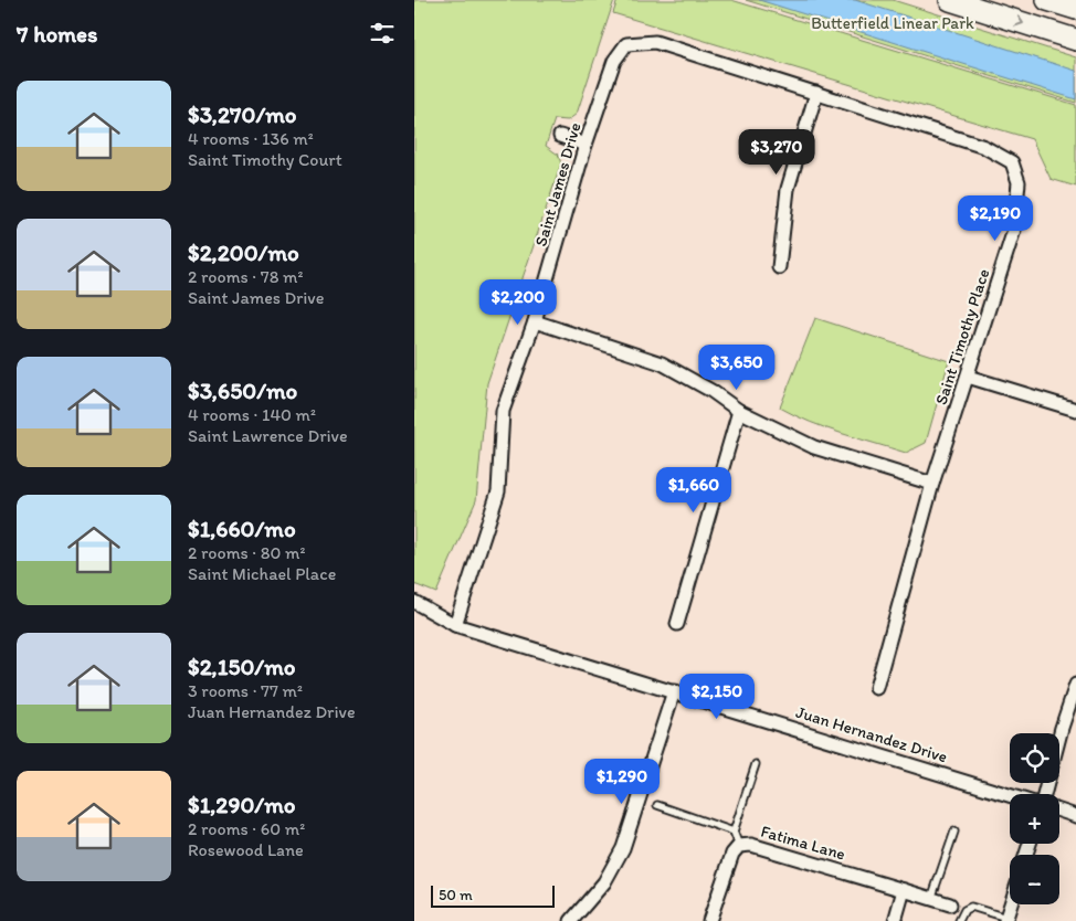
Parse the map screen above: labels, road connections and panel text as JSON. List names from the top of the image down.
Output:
{
  "streets": {
    "street": [
      "Saint James Drive",
      "Saint Timothy Place",
      "Juan Hernandez Drive",
      "Fatima Lane"
    ]
  },
  "crossings": [
    ["Saint James Drive", "Saint Timothy Place"],
    ["Saint James Drive", "Juan Hernandez Drive"]
  ],
  "parks": ["Butterfield Linear Park"],
  "scale_bar": "50 m",
  "page": {
    "heading": "7 homes",
    "list": [
      {
        "name": "$3,270/mo",
        "note": "4 rooms · 136 m² · Saint Timothy Court"
      },
      {
        "name": "$2,200/mo",
        "note": "2 rooms · 78 m² · Saint James Drive"
      },
      {
        "name": "$3,650/mo",
        "note": "4 rooms · 140 m² · Saint Lawrence Drive"
      },
      {
        "name": "$1,660/mo",
        "note": "2 rooms · 80 m² · Saint Michael Place"
      },
      {
        "name": "$2,150/mo",
        "note": "3 rooms · 77 m² · Juan Hernandez Drive"
      },
      {
        "name": "$1,290/mo",
        "note": "2 rooms · 60 m² · Rosewood Lane"
      }
    ],
    "price": [
      "$3,270",
      "$2,190",
      "$2,200",
      "$3,650",
      "$1,660",
      "$2,150",
      "$1,290"
    ],
    "map_buttons": ["+", "−"],
    "scale": "50 m"
  }
}
